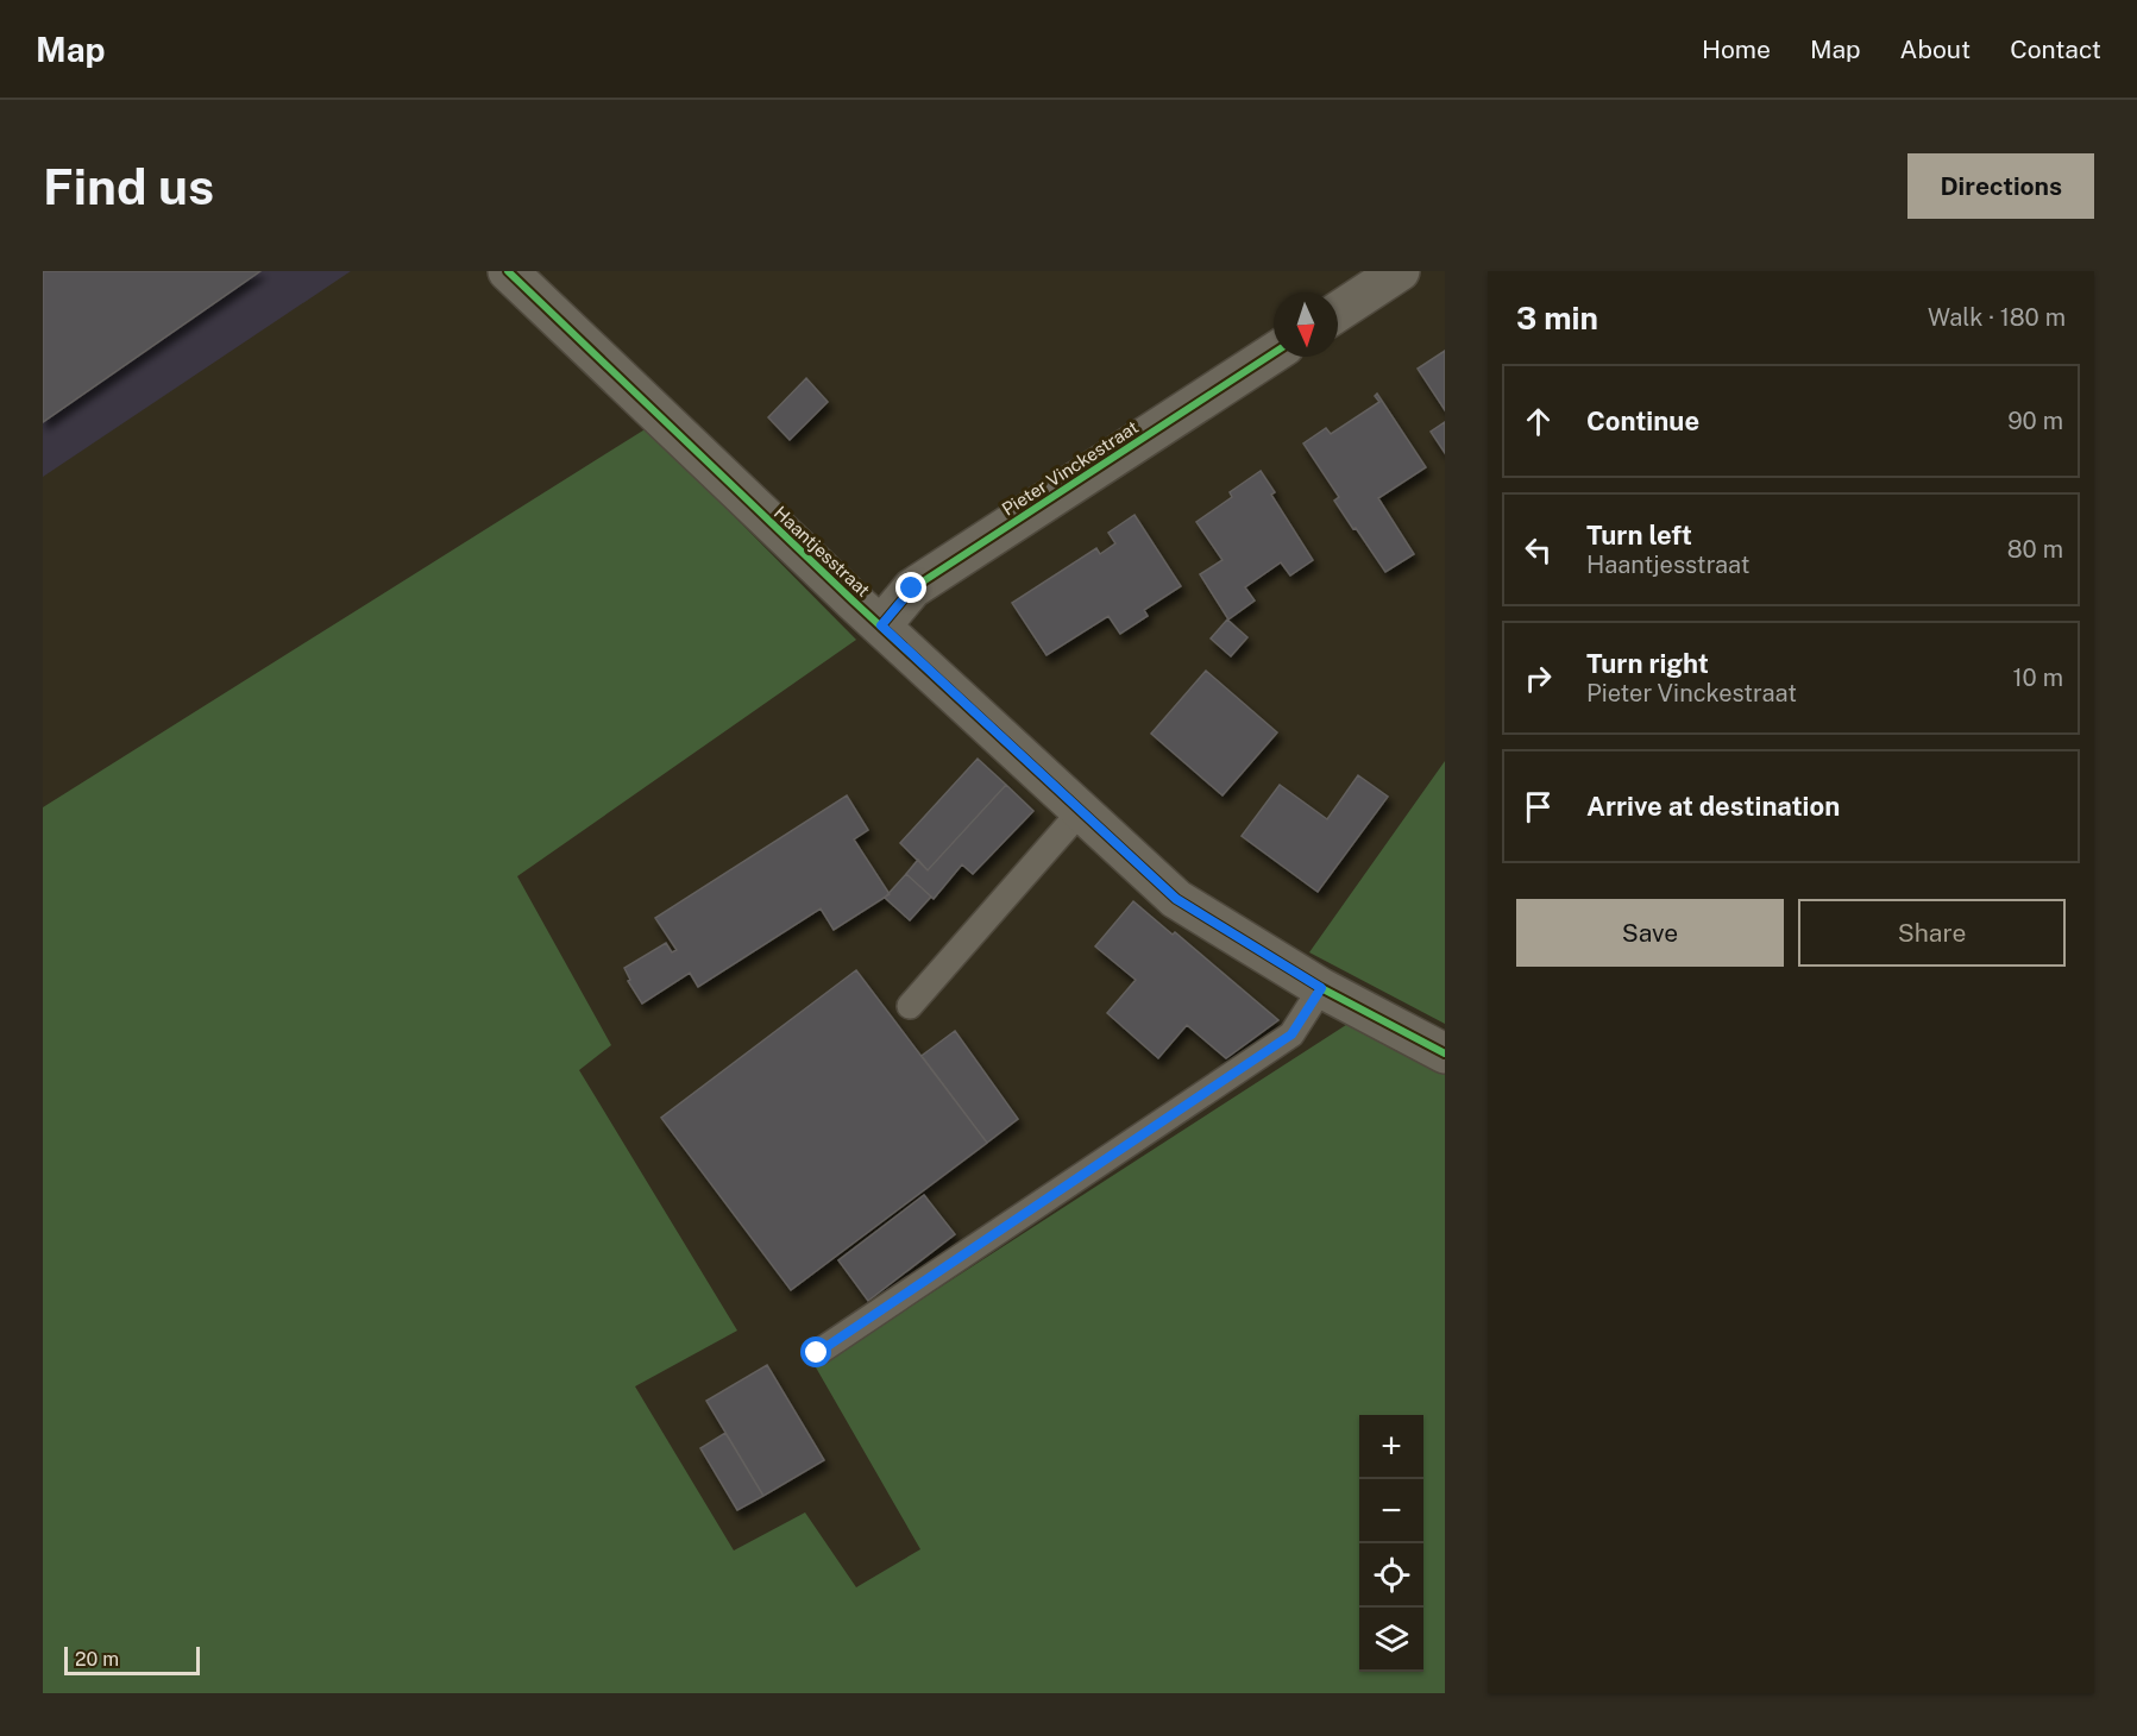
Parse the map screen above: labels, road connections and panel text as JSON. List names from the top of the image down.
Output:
{
  "streets": {
    "street": ["Pieter Vinckestraat", "Haantjesstraat"]
  },
  "crossings": [
    ["Pieter Vinckestraat", "Haantjesstraat"]
  ],
  "scale_bar": "20 m",
  "north": "bottom",
  "page": {
    "header": "Map",
    "nav": [
      "Home",
      "Map",
      "About",
      "Contact"
    ],
    "buttons": [
      "Directions",
      ["Save", "Share"]
    ],
    "title": "Find us",
    "heading": ["3 min", "Walk · 180 m"],
    "list": [
      ["Continue", "90 m"],
      ["Turn left", "Haantjesstraat", "80 m"],
      ["Turn right", "Pieter Vinckestraat", "10 m"],
      "Arrive at destination"
    ],
    "map_buttons": ["+", "−"],
    "scale": "20 m"
  }
}
